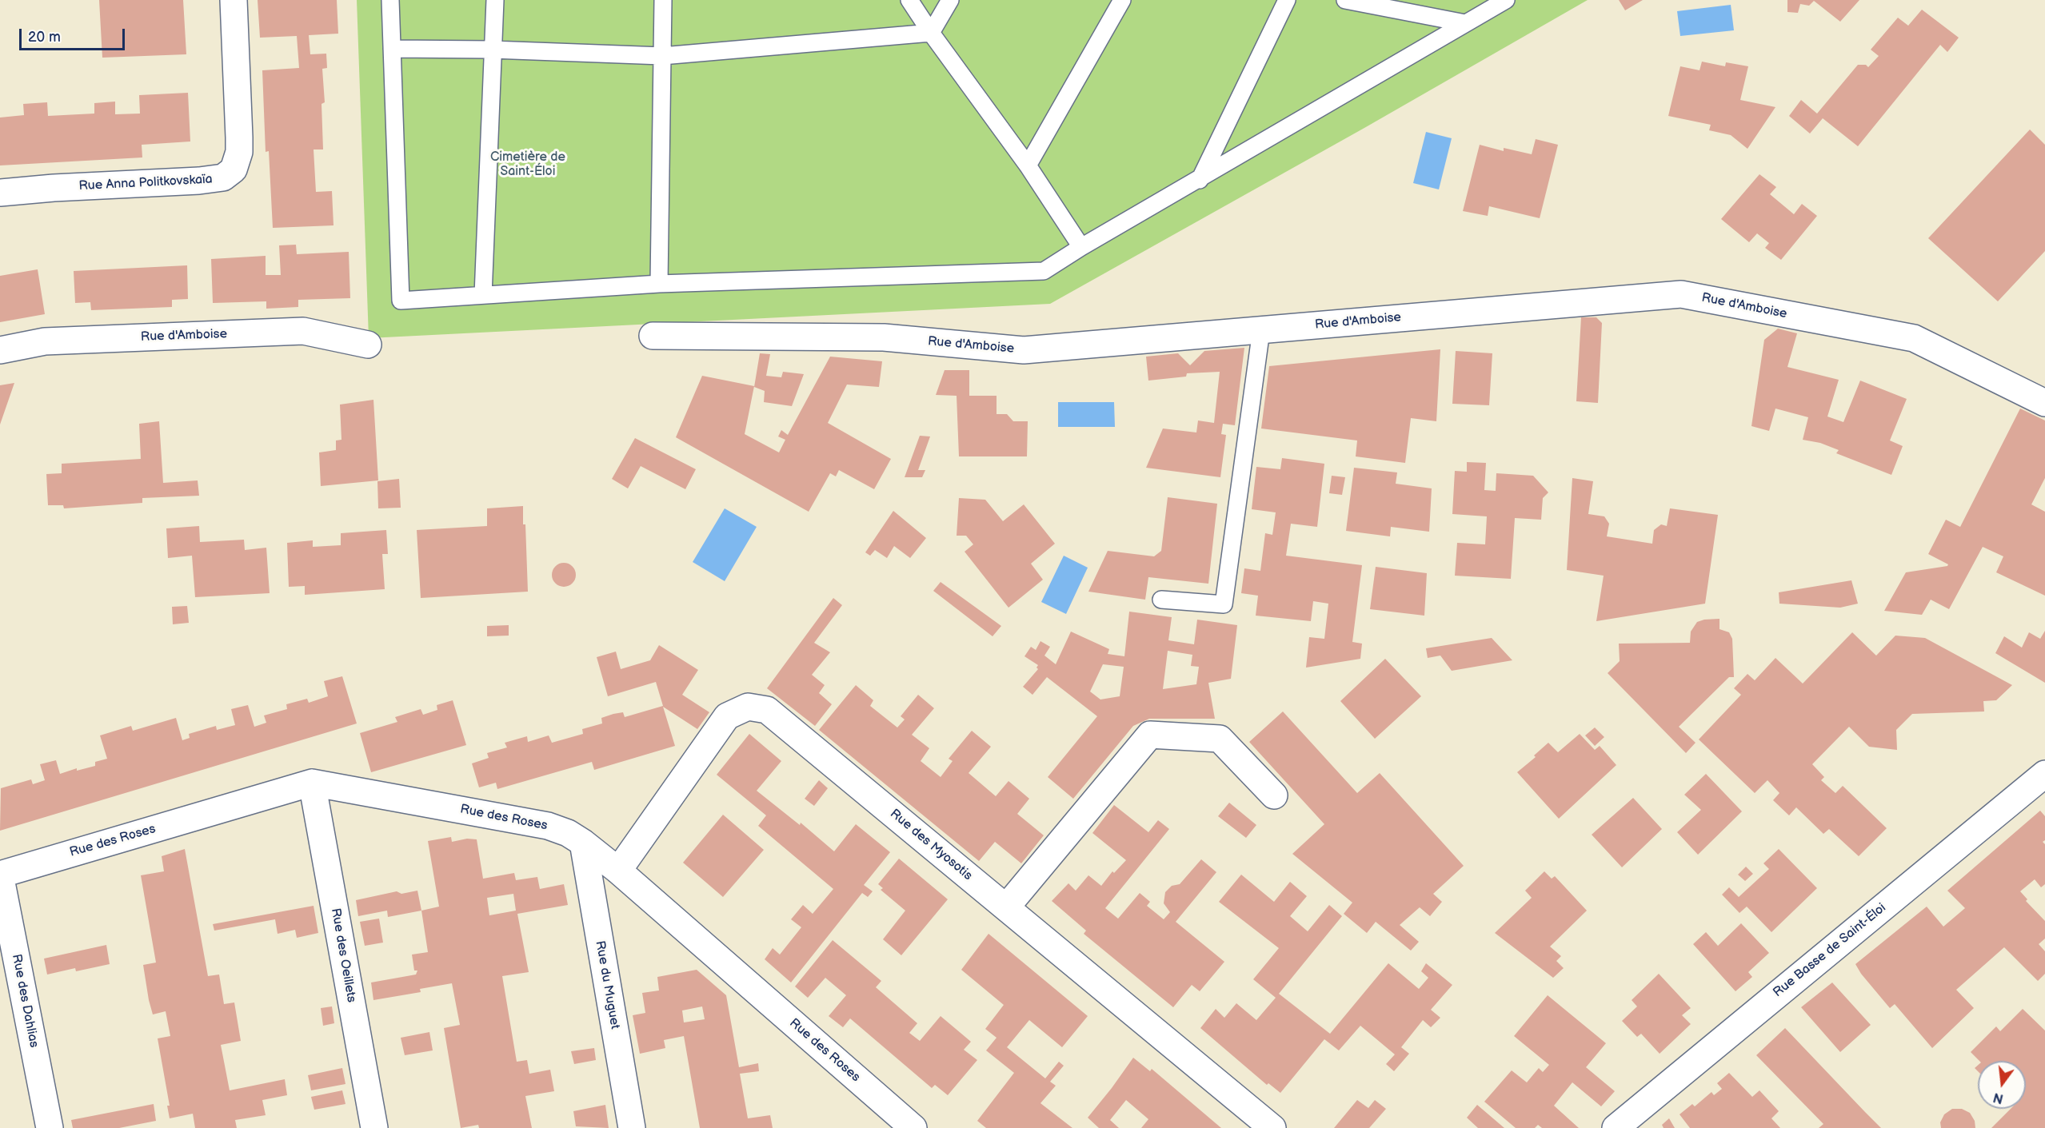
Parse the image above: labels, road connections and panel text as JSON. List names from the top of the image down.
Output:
{
  "streets": {
    "street": [
      "Rue Anna Politkovskaïa",
      "Rue d'Amboise",
      "Rue des Roses",
      "Rue des Myosotis",
      "Rue Basse de Saint-Éloi",
      "Rue des Oeillets",
      "Rue du Muguet",
      "Rue des Dahlias"
    ]
  },
  "crossings": [
    ["Rue des Roses", "Rue des Myosotis"],
    ["Rue des Roses", "Rue des Oeillets"],
    ["Rue des Roses", "Rue du Muguet"],
    ["Rue des Roses", "Rue des Dahlias"]
  ],
  "parks": ["Cimetière de Saint-Éloi"],
  "scale_bar": "20 m",
  "north": "bottom"
}
